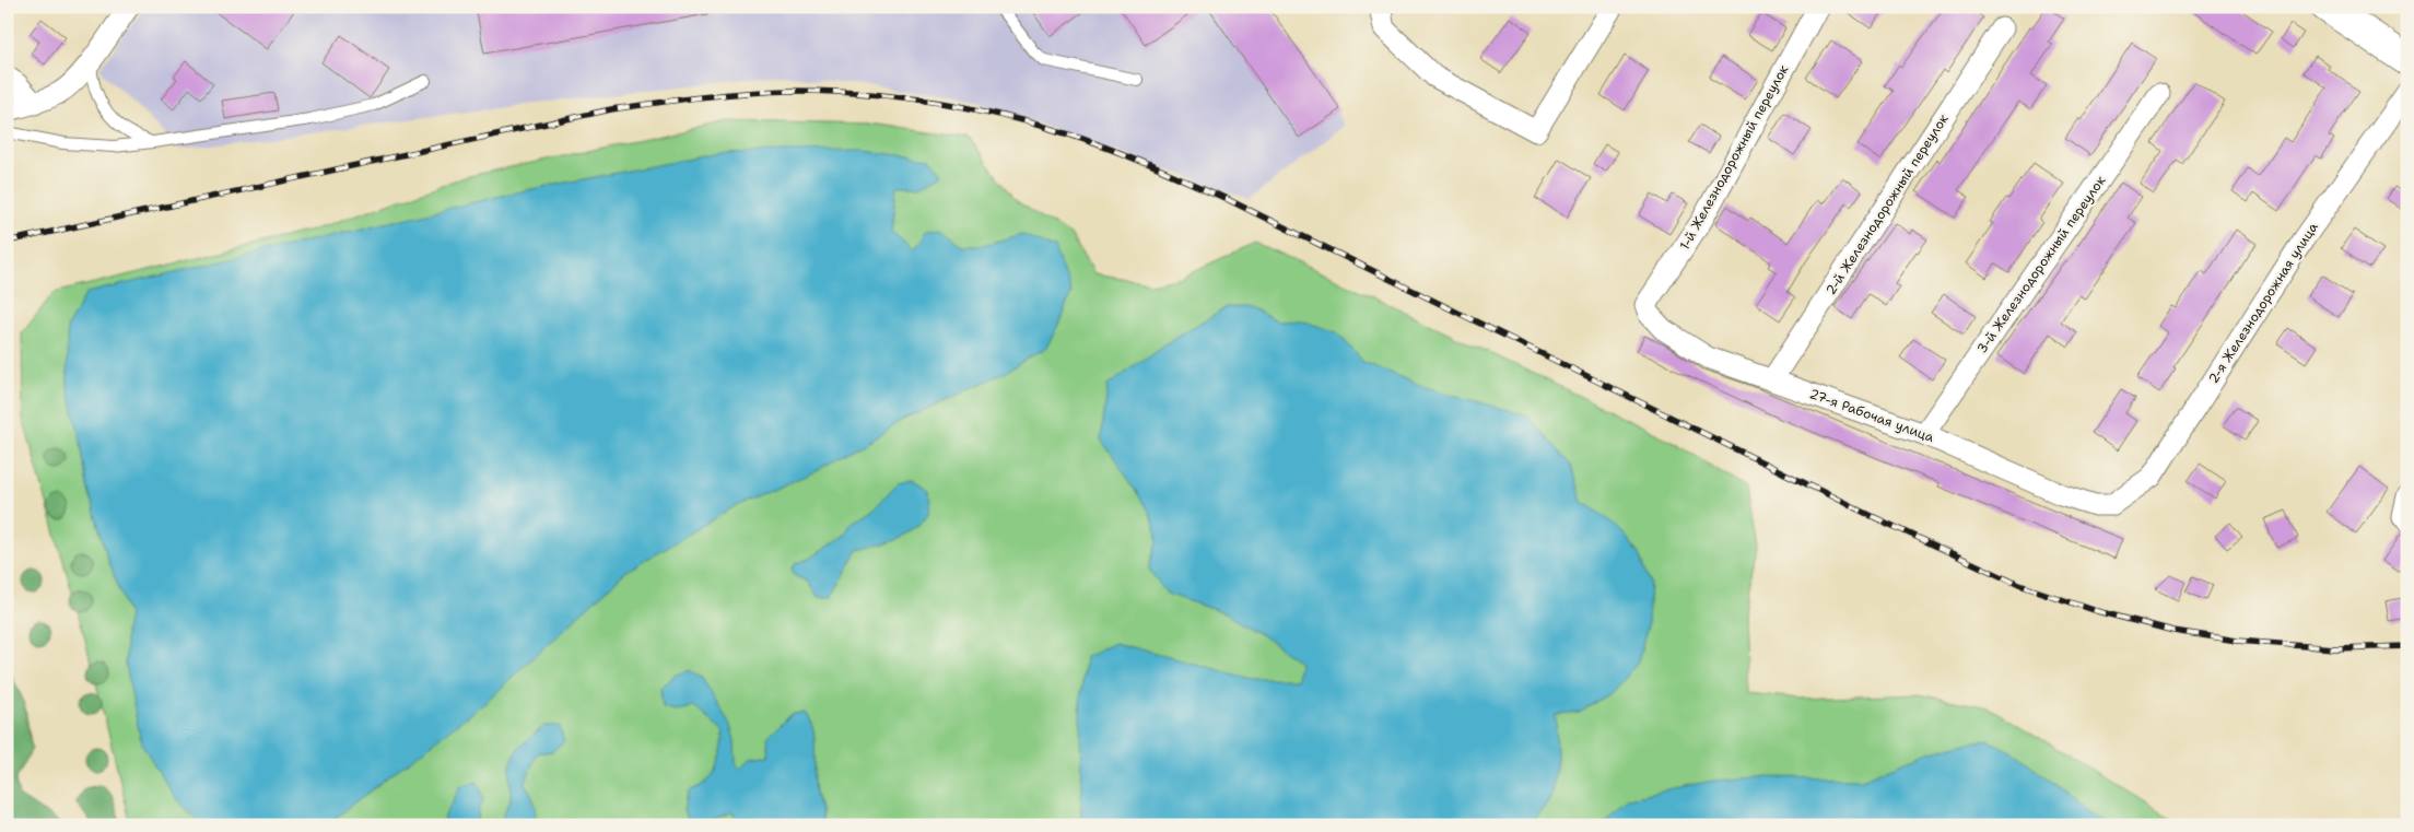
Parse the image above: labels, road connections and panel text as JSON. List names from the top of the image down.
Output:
{
  "streets": {
    "street": [
      "1-й Железнодорожный переулок",
      "2-й Железнодорожный переулок",
      "3-й Железнодорожный переулок",
      "2-я Железнодорожная улица",
      "27-я Рабочая улица"
    ]
  },
  "crossings": [
    ["1-й Железнодорожный переулок", "27-я Рабочая улица"],
    ["2-й Железнодорожный переулок", "27-я Рабочая улица"],
    ["3-й Железнодорожный переулок", "27-я Рабочая улица"],
    ["2-я Железнодорожная улица", "27-я Рабочая улица"]
  ]
}
